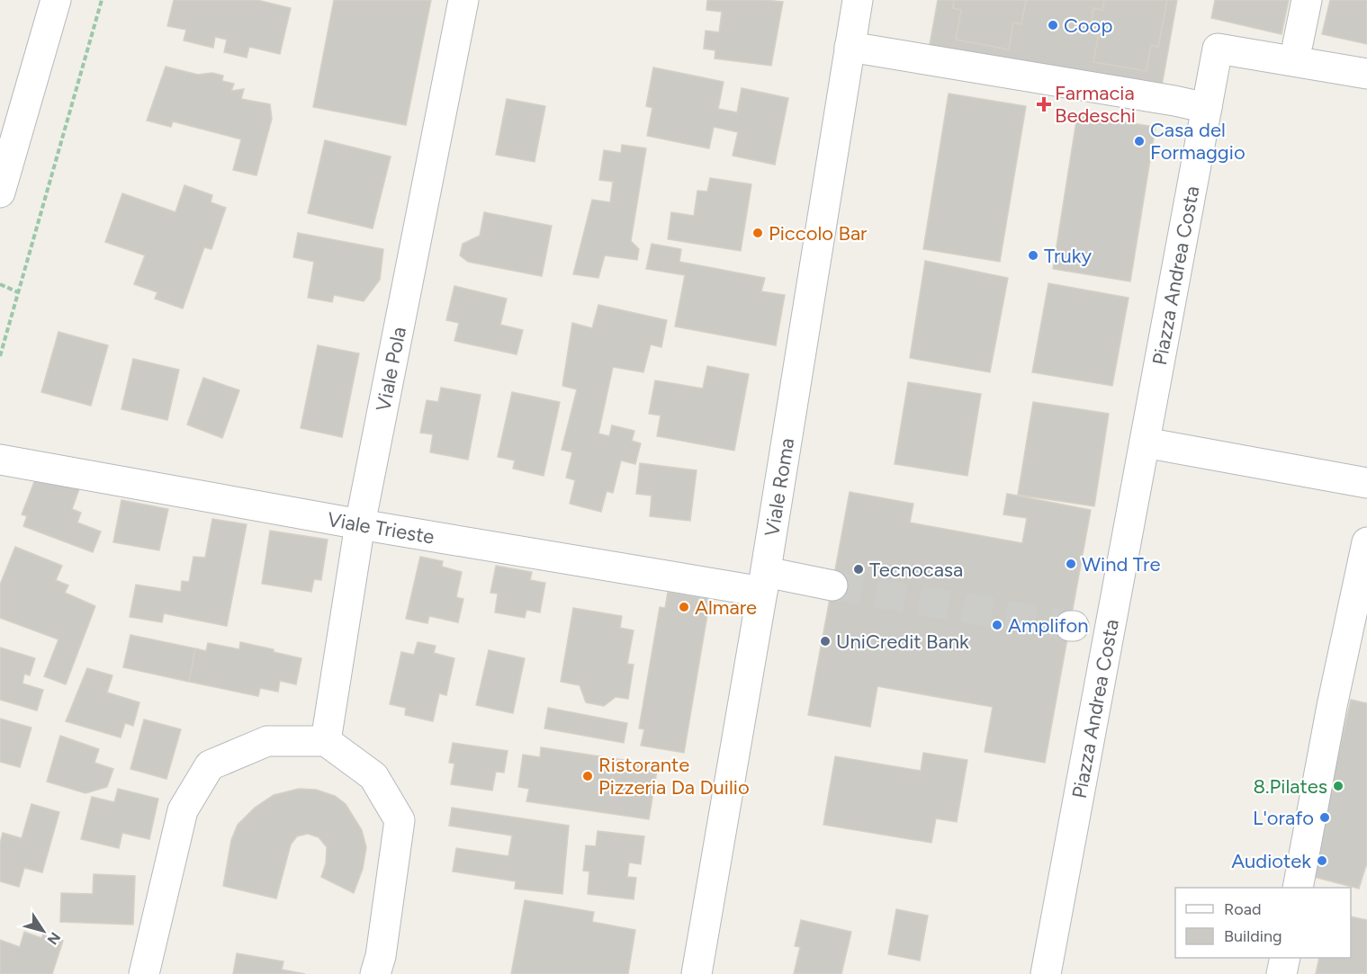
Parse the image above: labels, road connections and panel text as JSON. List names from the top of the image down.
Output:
{
  "streets": {
    "street": [
      "Piazza Andrea Costa",
      "Viale Pola",
      "Viale Roma",
      "Viale Trieste"
    ]
  },
  "crossings": [
    ["Viale Pola", "Viale Trieste"],
    ["Viale Roma", "Viale Trieste"]
  ],
  "places": {
    "other": [
      "Coop",
      "Casa del Formaggio",
      "Piccolo Bar",
      "Truky",
      "Wind Tre",
      "Tecnocasa",
      "Almare",
      "Amplifon",
      "UniCredit Bank",
      "Ristorante Pizzeria Da Duilio",
      "8.Pilates",
      "L'orafo",
      "Audiotek"
    ],
    "health": ["Farmacia Bedeschi"]
  },
  "legend": ["Road", "Building"],
  "north": "bottom right"
}
